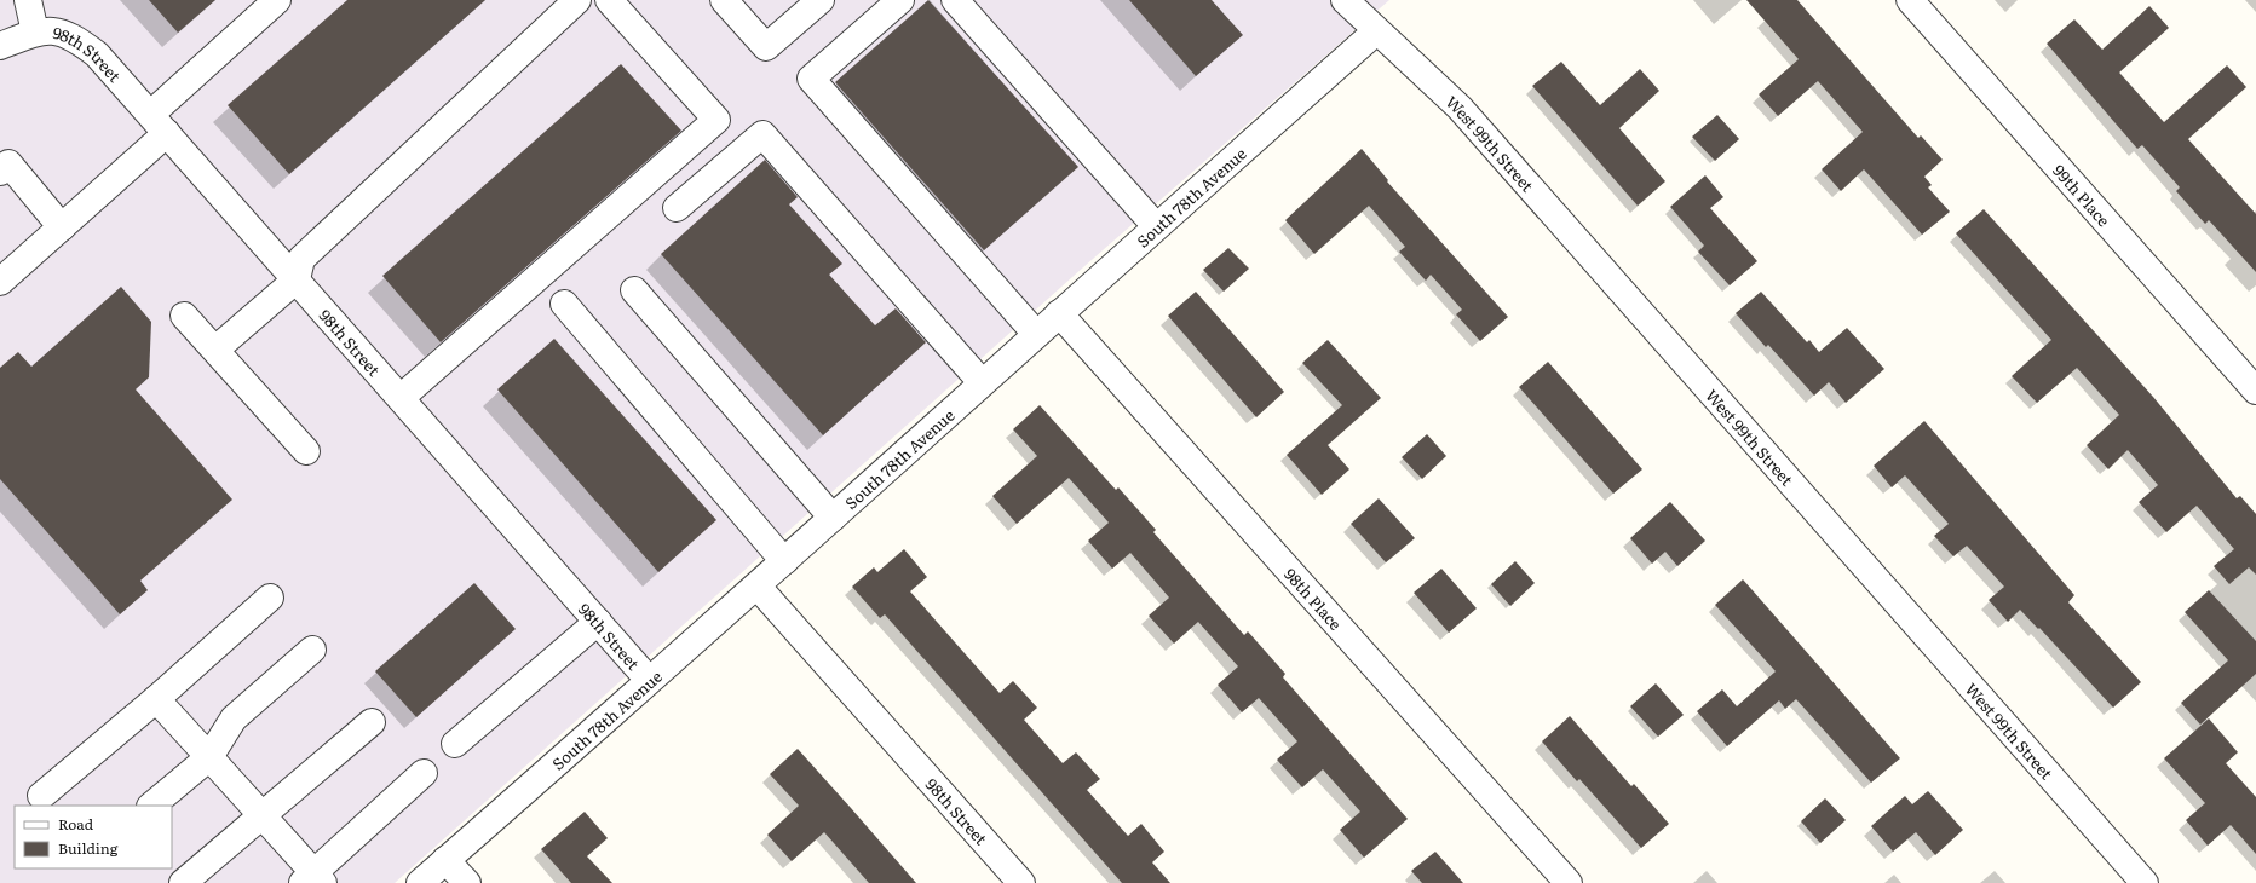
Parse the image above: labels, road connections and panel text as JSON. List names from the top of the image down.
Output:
{
  "streets": {
    "street": [
      "98th Street",
      "West 99th Street",
      "99th Place",
      "South 78th Avenue",
      "98th Place"
    ]
  },
  "crossings": [
    ["98th Street", "South 78th Avenue"],
    ["West 99th Street", "South 78th Avenue"],
    ["South 78th Avenue", "98th Place"]
  ],
  "legend": ["Road", "Building"]
}
